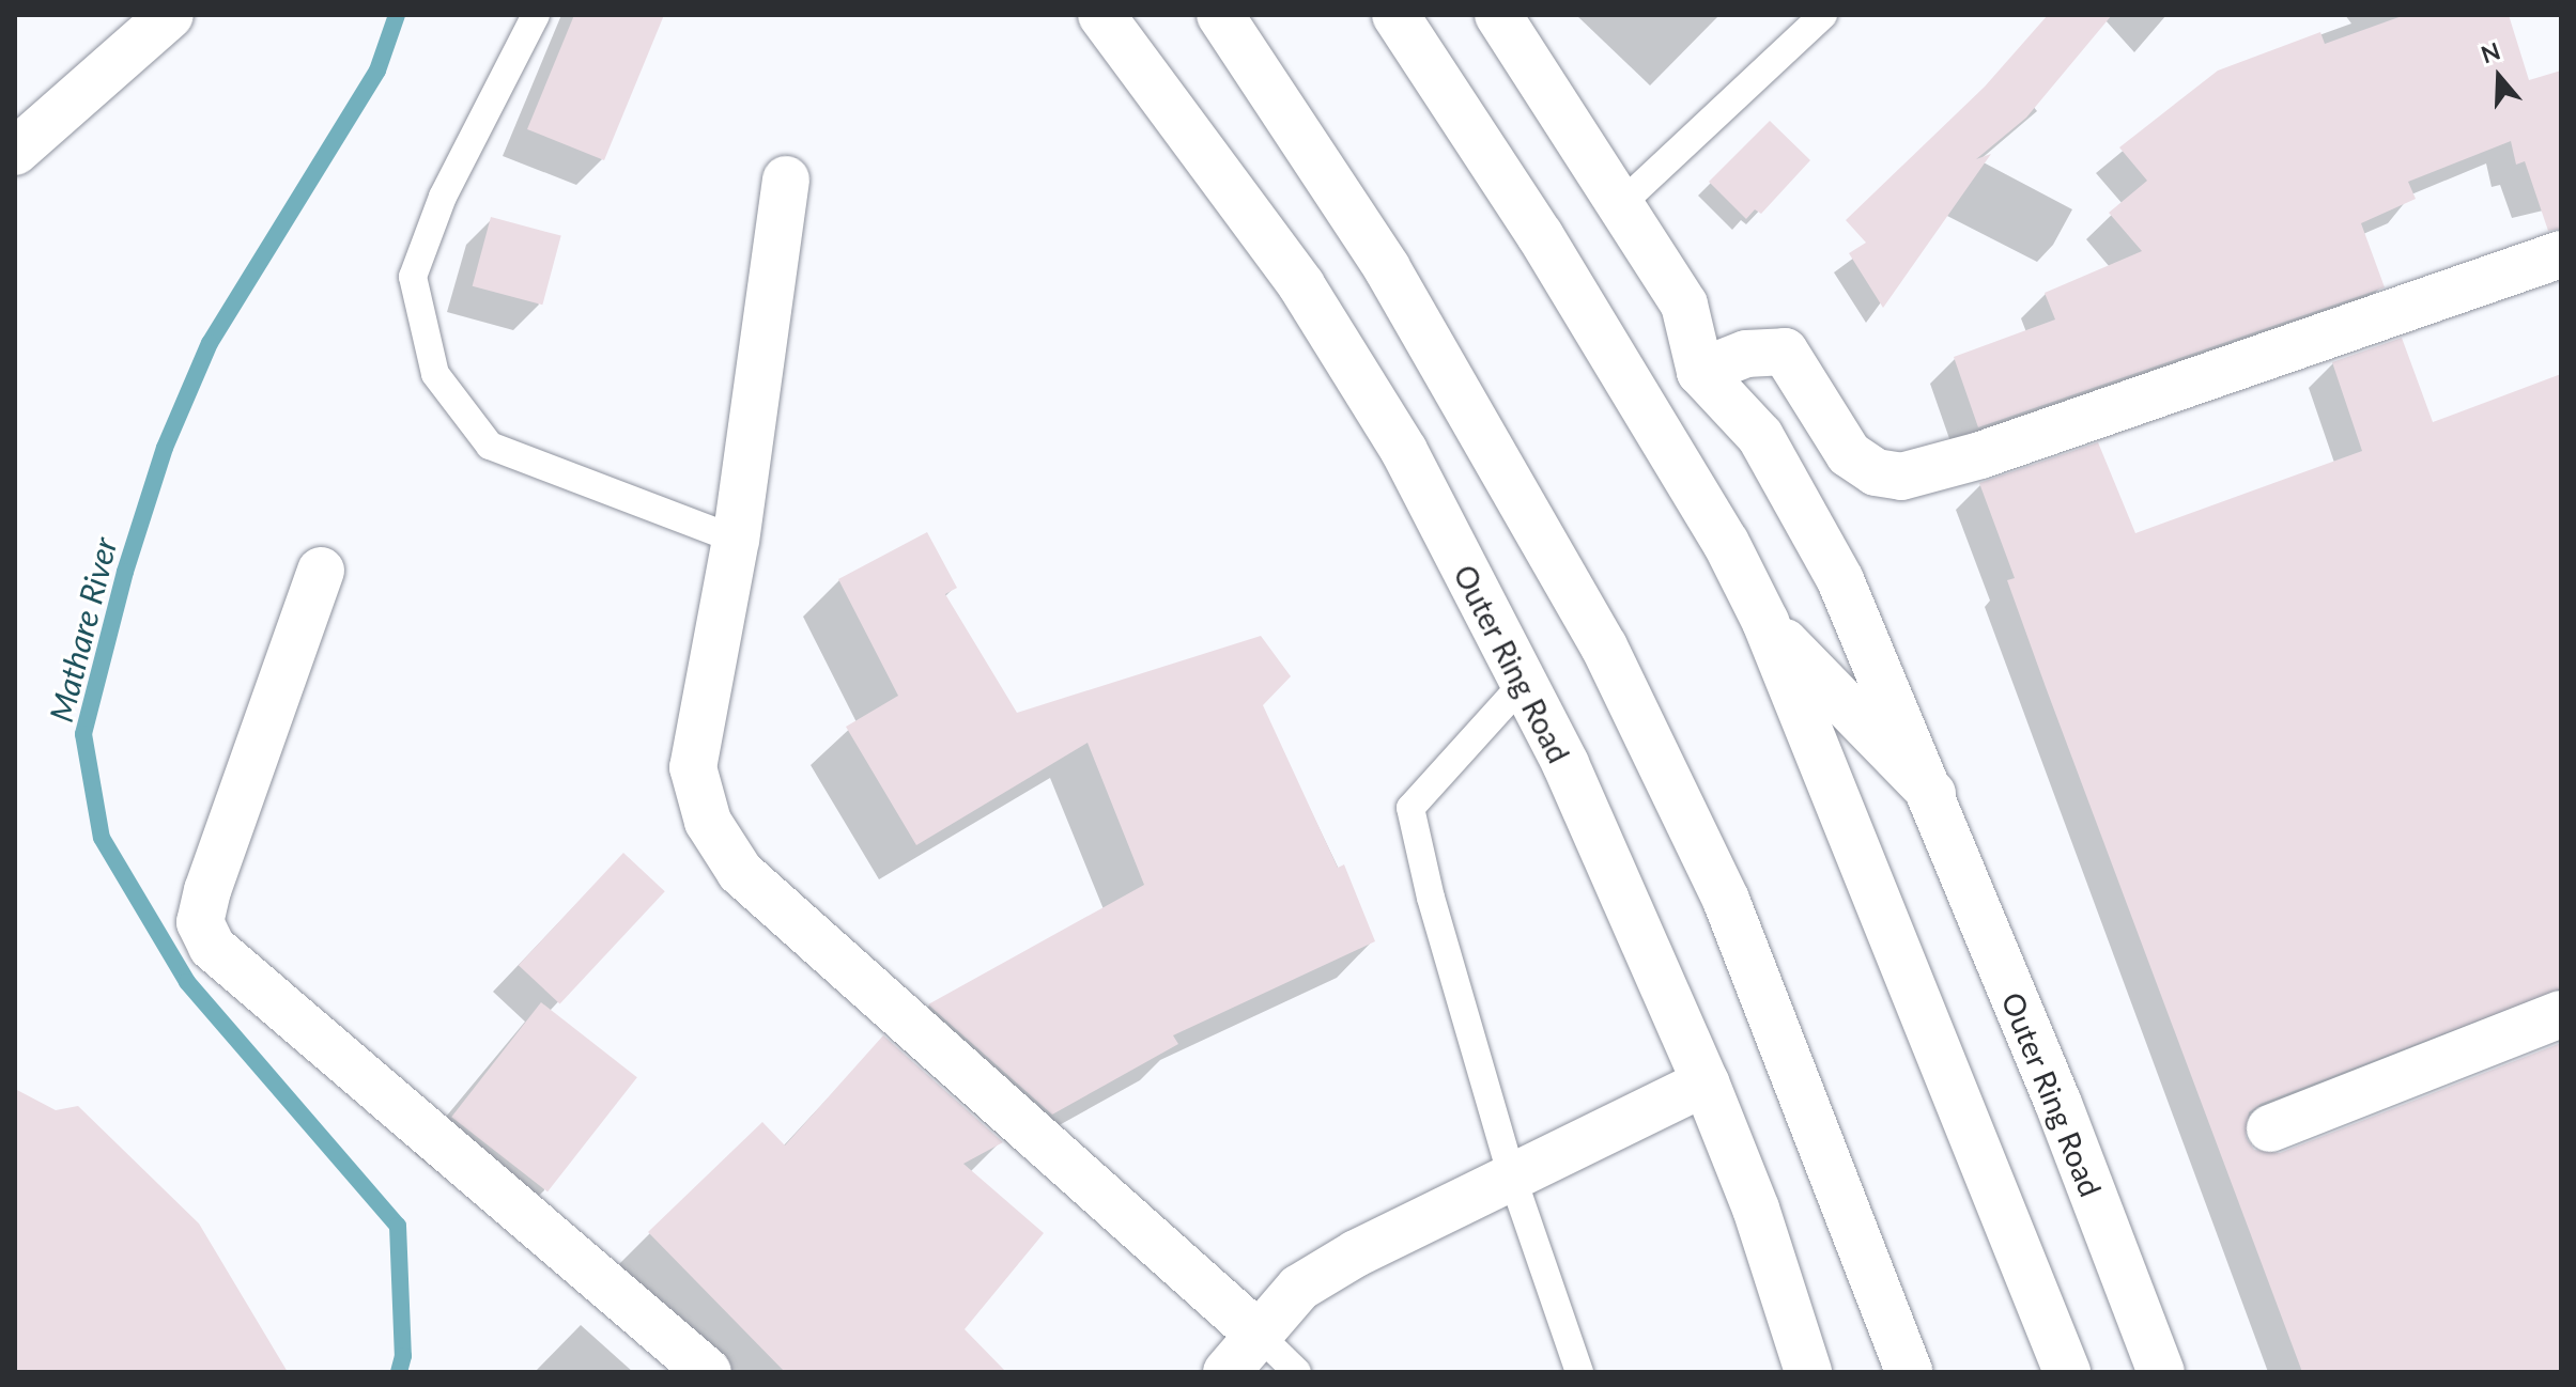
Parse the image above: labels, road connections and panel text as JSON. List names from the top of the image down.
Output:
{
  "streets": {
    "main road": ["Outer Ring Road"]
  },
  "water": ["Mathare River"],
  "north": "top"
}
